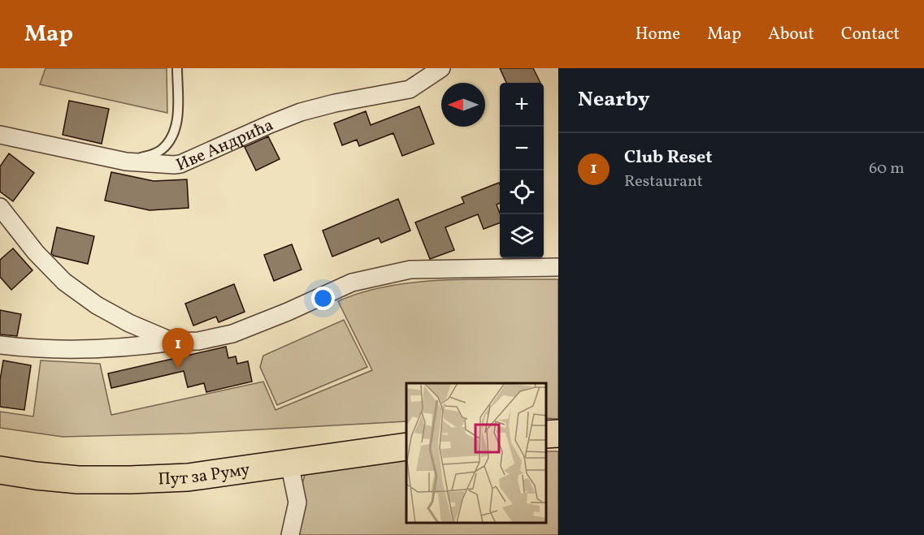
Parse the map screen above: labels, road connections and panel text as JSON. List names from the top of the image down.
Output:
{
  "streets": {
    "main road": ["Пут за Руму"],
    "street": ["Иве Андрића"]
  },
  "north": "left",
  "page": {
    "header": "Map",
    "nav": [
      "Home",
      "Map",
      "About",
      "Contact"
    ],
    "heading": "Nearby",
    "map_buttons": ["+", "−"],
    "list": [
      {
        "mark": "1",
        "name": "Club Reset",
        "note": "Restaurant",
        "value": "60 m"
      }
    ],
    "pins": "1"
  }
}
